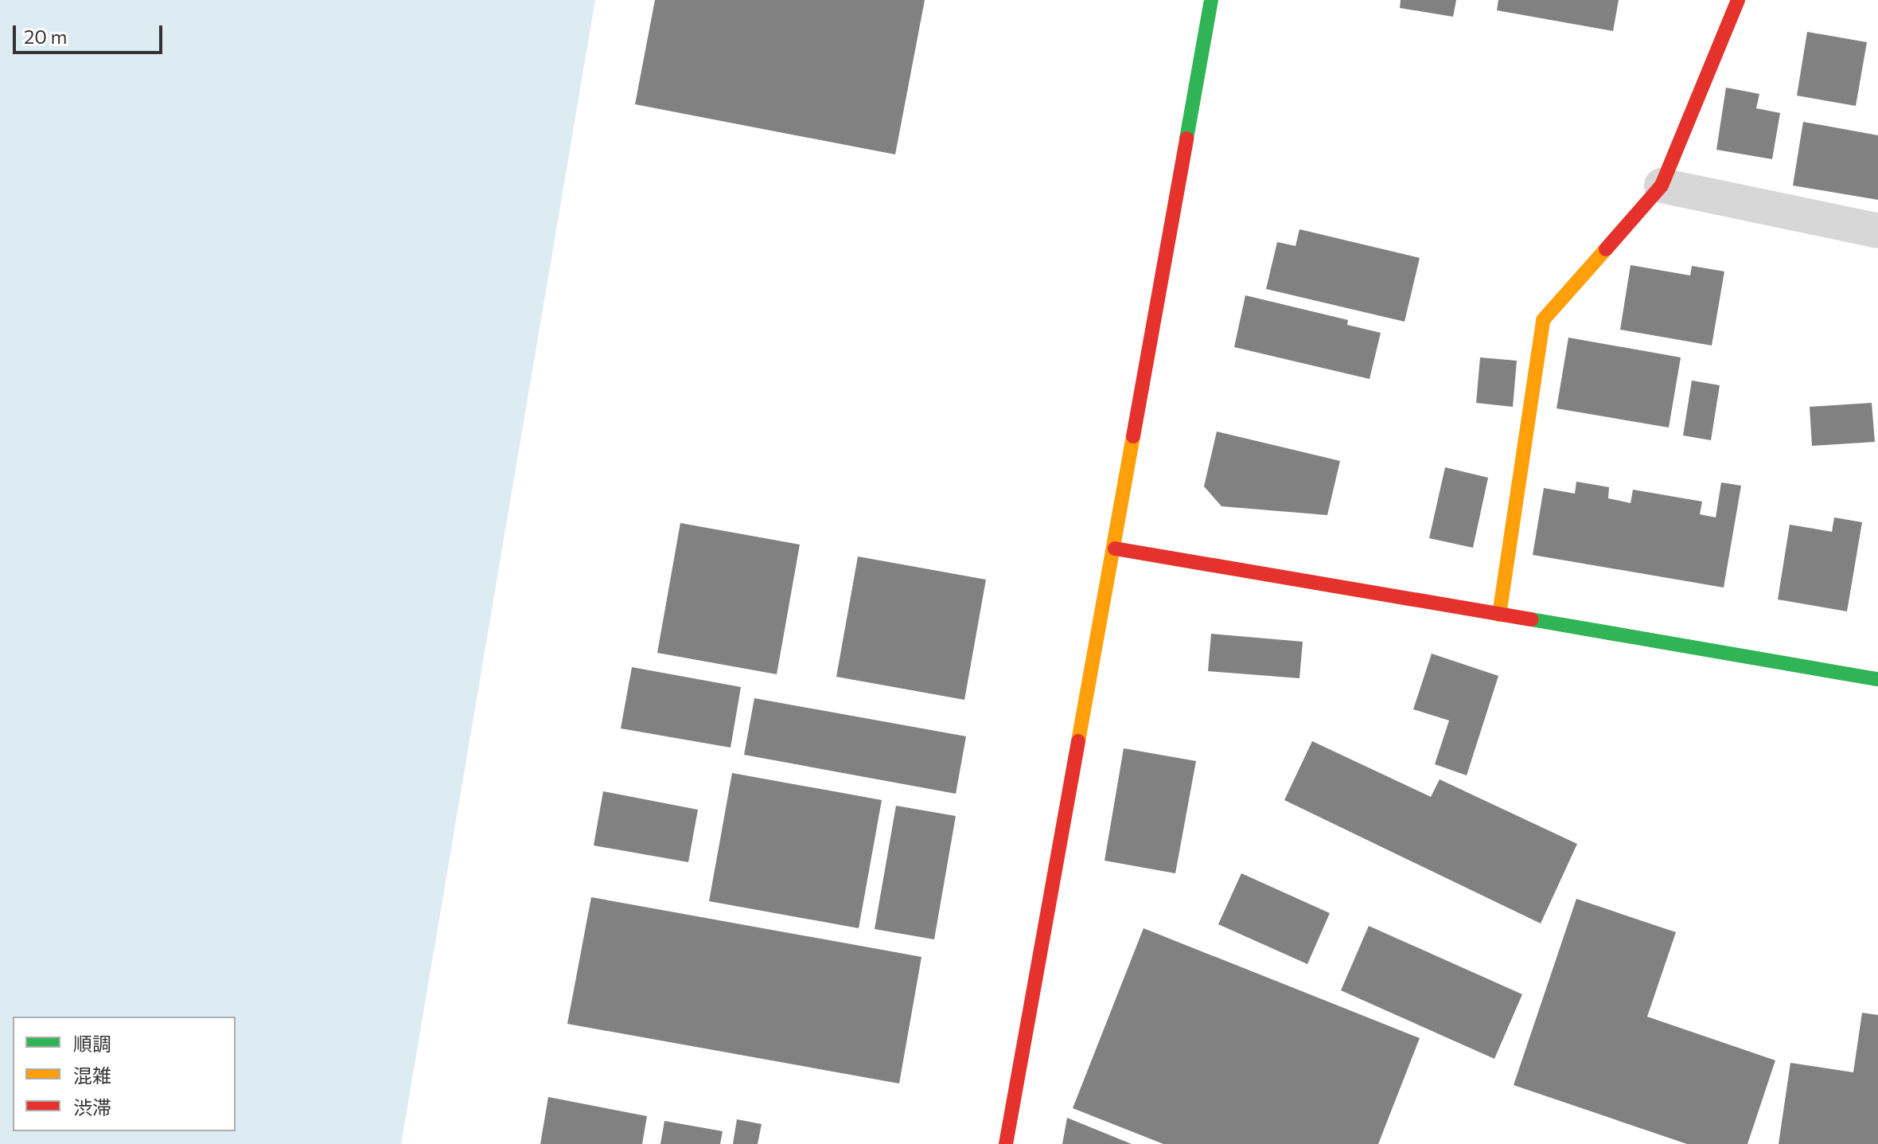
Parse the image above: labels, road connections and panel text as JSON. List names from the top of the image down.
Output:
{
  "legend": ["順調", "混雑", "渋滞"],
  "scale_bar": "20 m"
}
